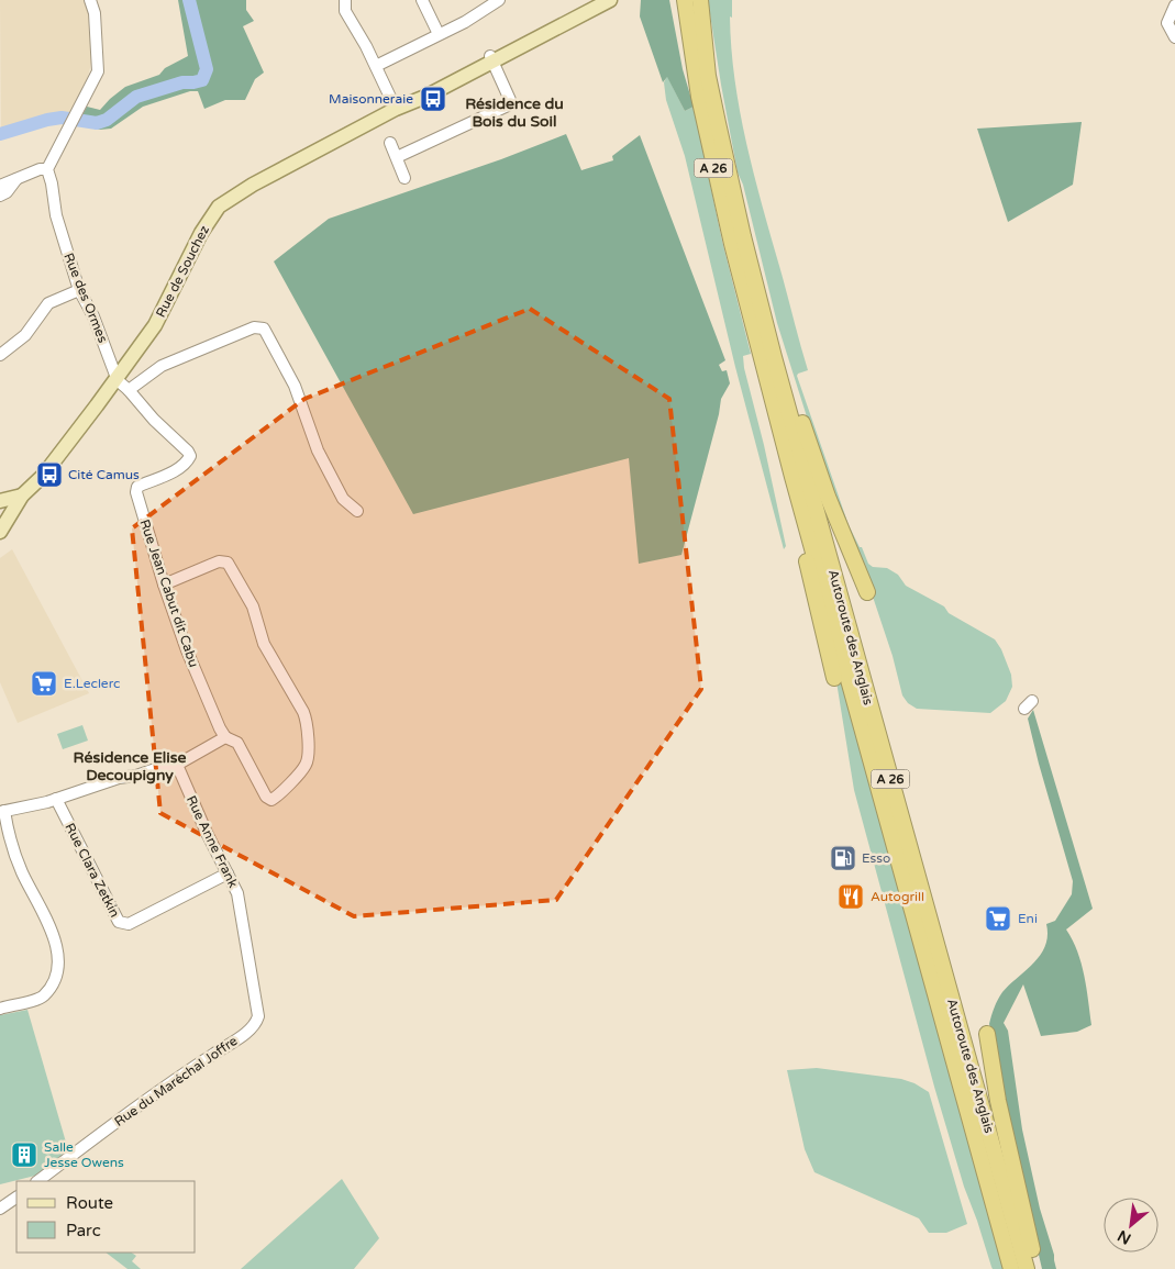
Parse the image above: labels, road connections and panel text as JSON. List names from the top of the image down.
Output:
{
  "streets": {
    "highway": ["A 26", "Autoroute des Anglais"],
    "main road": ["Rue de Souchez"],
    "street": [
      "Rue des Ormes",
      "Rue Jean Cabut dit Cabu",
      "Rue Anne Frank",
      "Rue Clara Zetkin",
      "Rue du Maréchal Joffre"
    ]
  },
  "crossings": [
    ["Rue de Souchez", "Rue des Ormes"],
    ["Rue Anne Frank", "Rue Clara Zetkin"],
    ["Rue Anne Frank", "Rue du Maréchal Joffre"]
  ],
  "districts": ["Résidence du Bois du Soil", "Résidence Elise Decoupigny"],
  "places": {
    "bus stop": ["Maisonneraie", "Cité Camus"],
    "supermarket": ["E.Leclerc", "Eni"],
    "fuel station": ["Esso"],
    "restaurant": ["Autogrill"],
    "building": ["Salle Jesse Owens"]
  },
  "legend": ["Route", "Parc"],
  "north": "bottom left"
}
